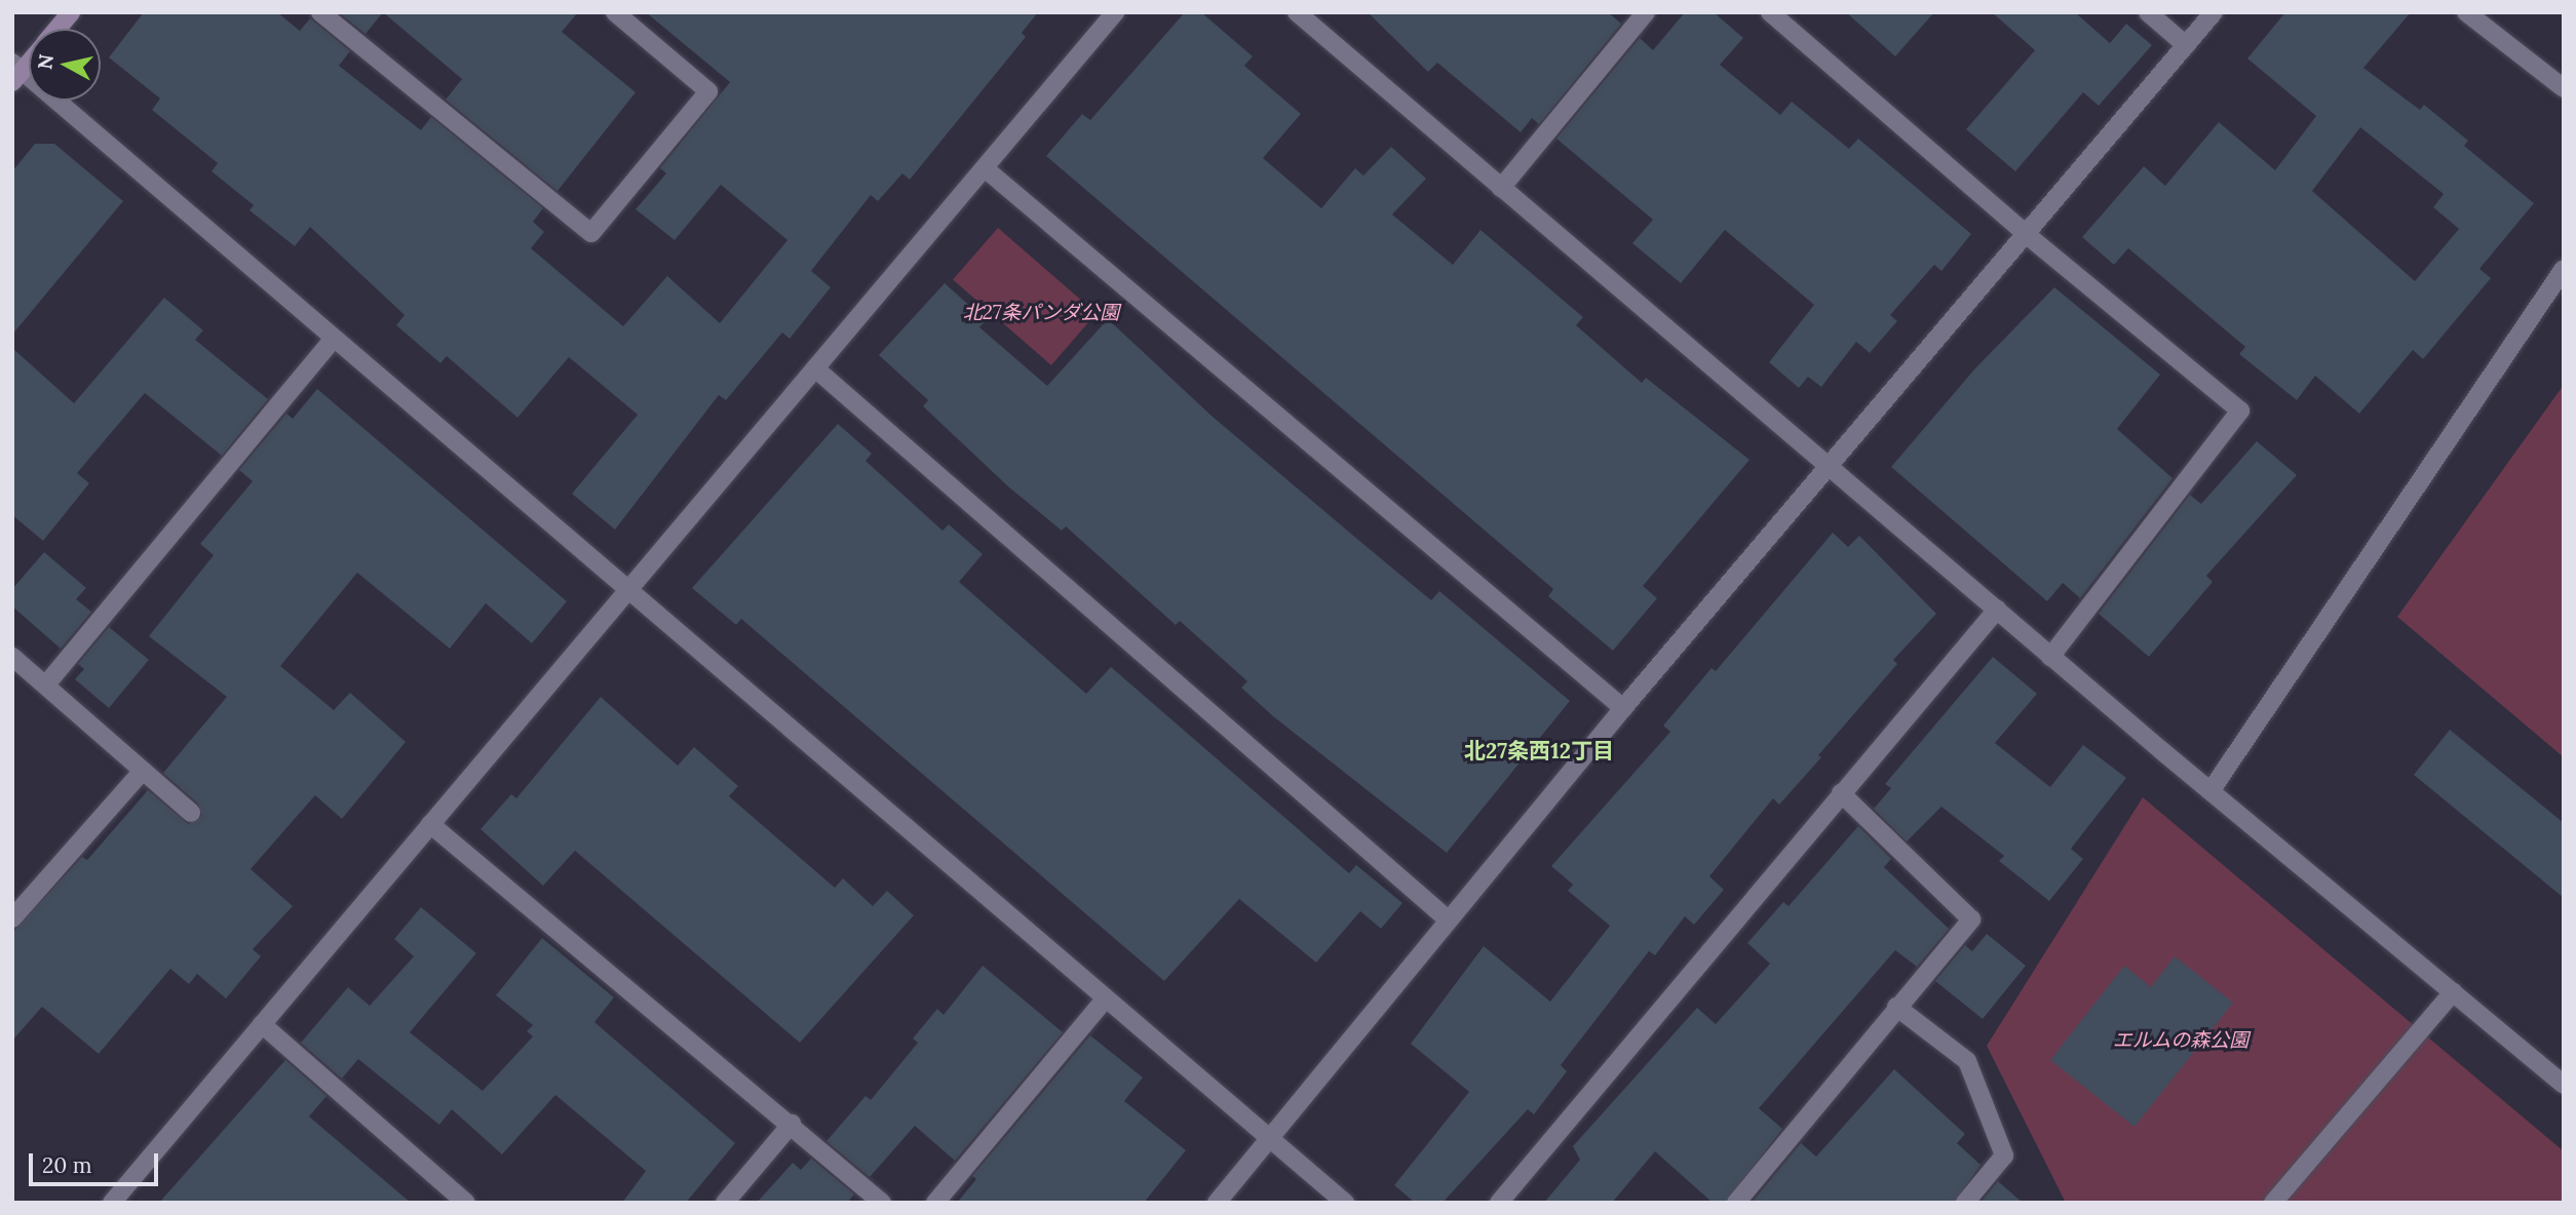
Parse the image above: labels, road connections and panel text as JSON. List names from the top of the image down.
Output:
{
  "districts": ["北27条西12丁目"],
  "parks": ["北27条パンダ公園", "エルムの森公園"],
  "scale_bar": "20 m",
  "north": "left"
}
